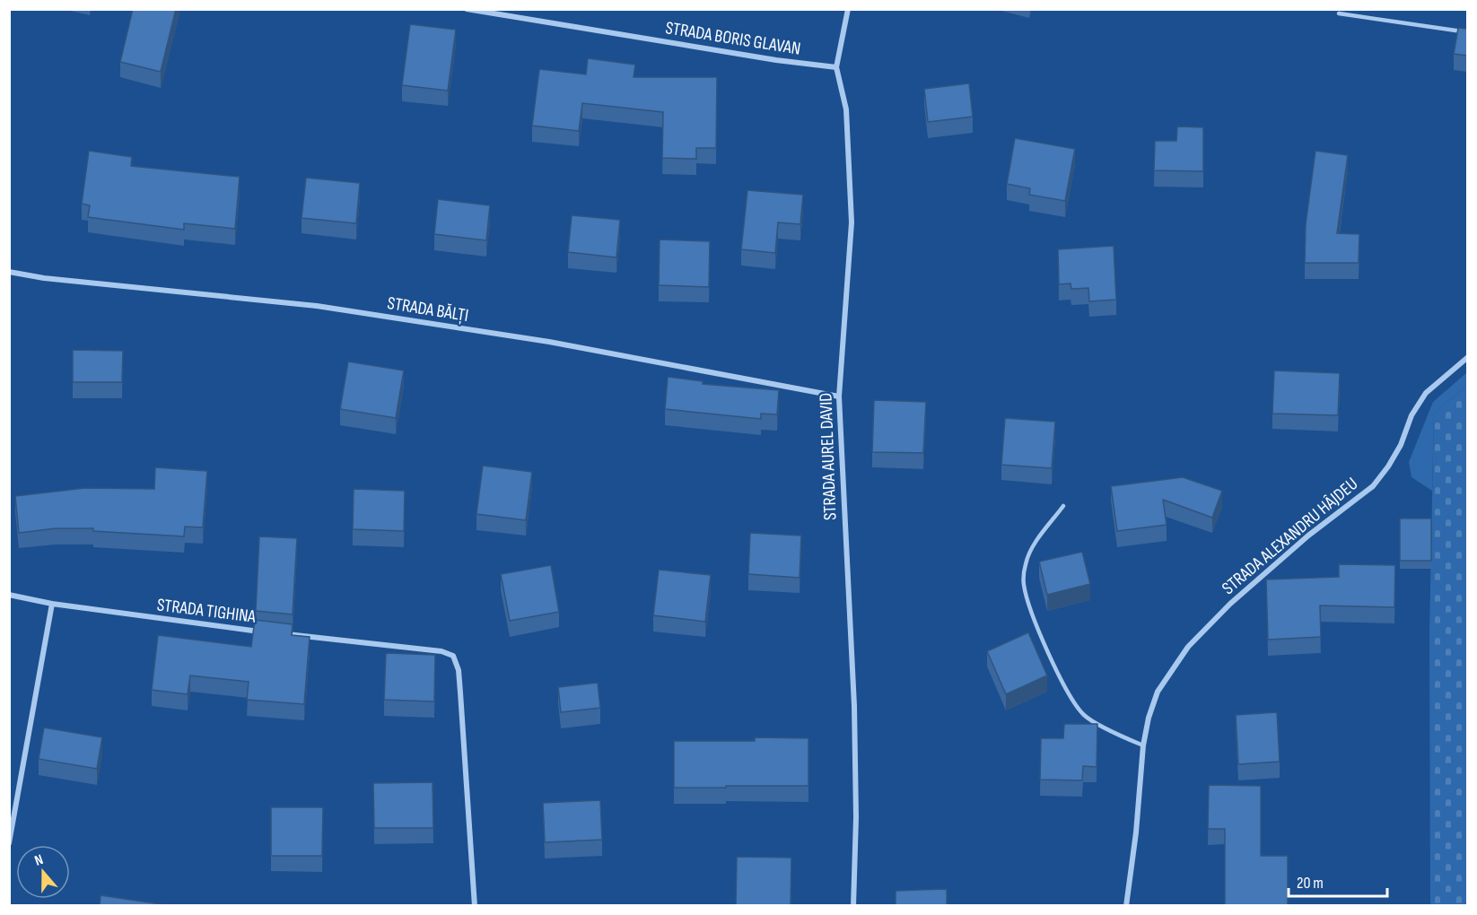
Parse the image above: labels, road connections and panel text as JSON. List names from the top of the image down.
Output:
{
  "streets": {
    "street": [
      "STRADA BORIS GLAVAN",
      "STRADA BĂLȚI",
      "STRADA AUREL DAVID",
      "STRADA ALEXANDRU HÂJDEU",
      "STRADA TIGHINA"
    ]
  },
  "crossings": [
    ["STRADA BORIS GLAVAN", "STRADA AUREL DAVID"],
    ["STRADA BĂLȚI", "STRADA AUREL DAVID"]
  ],
  "scale_bar": "20 m",
  "north": "top"
}
